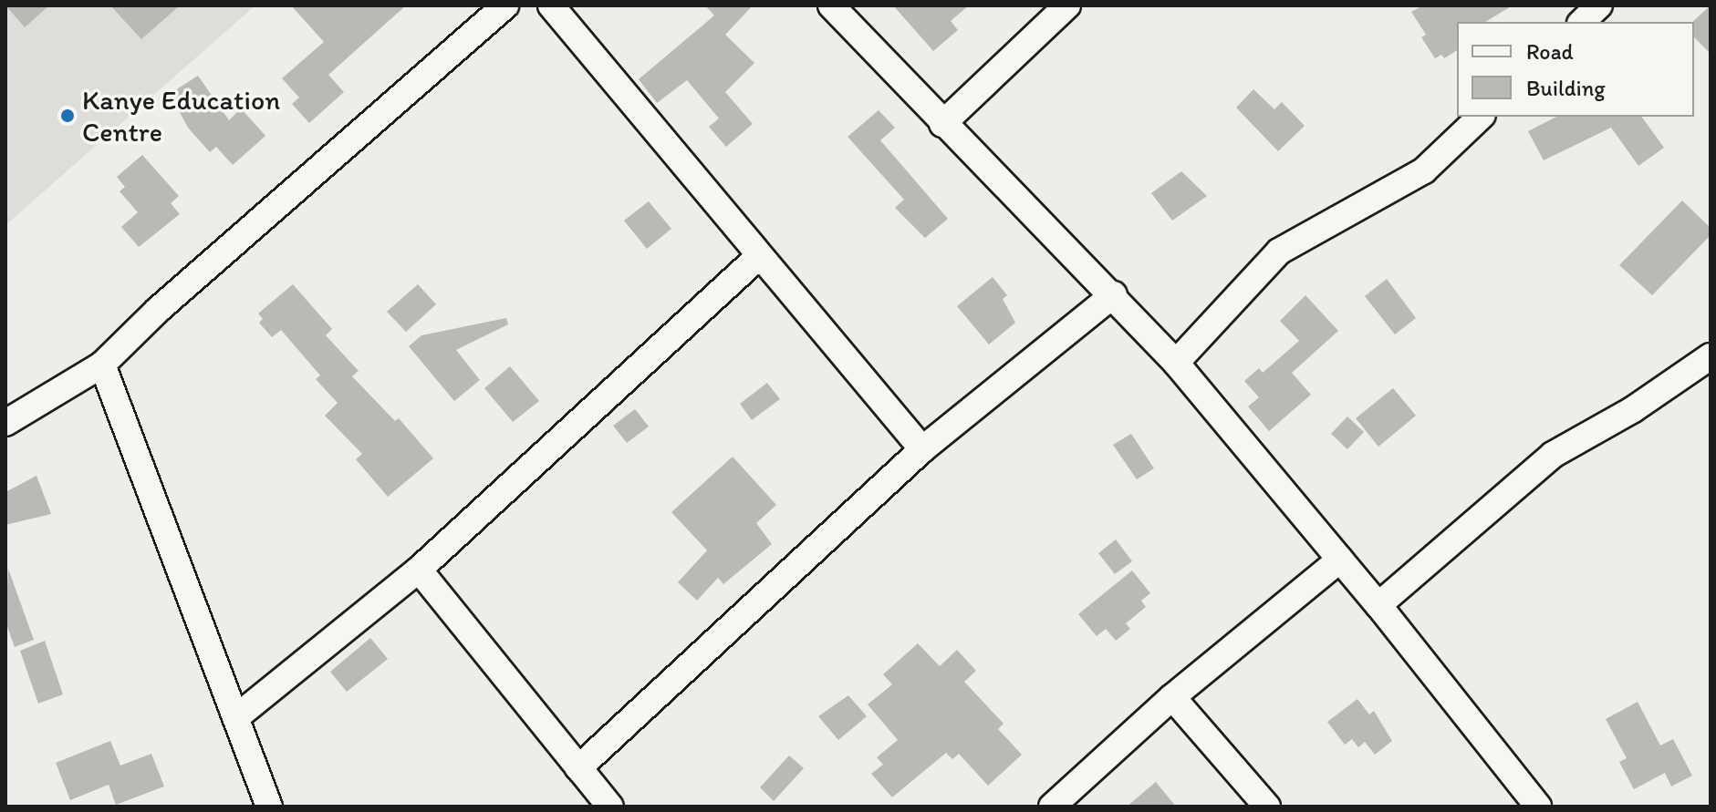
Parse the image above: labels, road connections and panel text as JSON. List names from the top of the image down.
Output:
{
  "places": ["Kanye Education Centre"],
  "legend": ["Road", "Building"]
}
